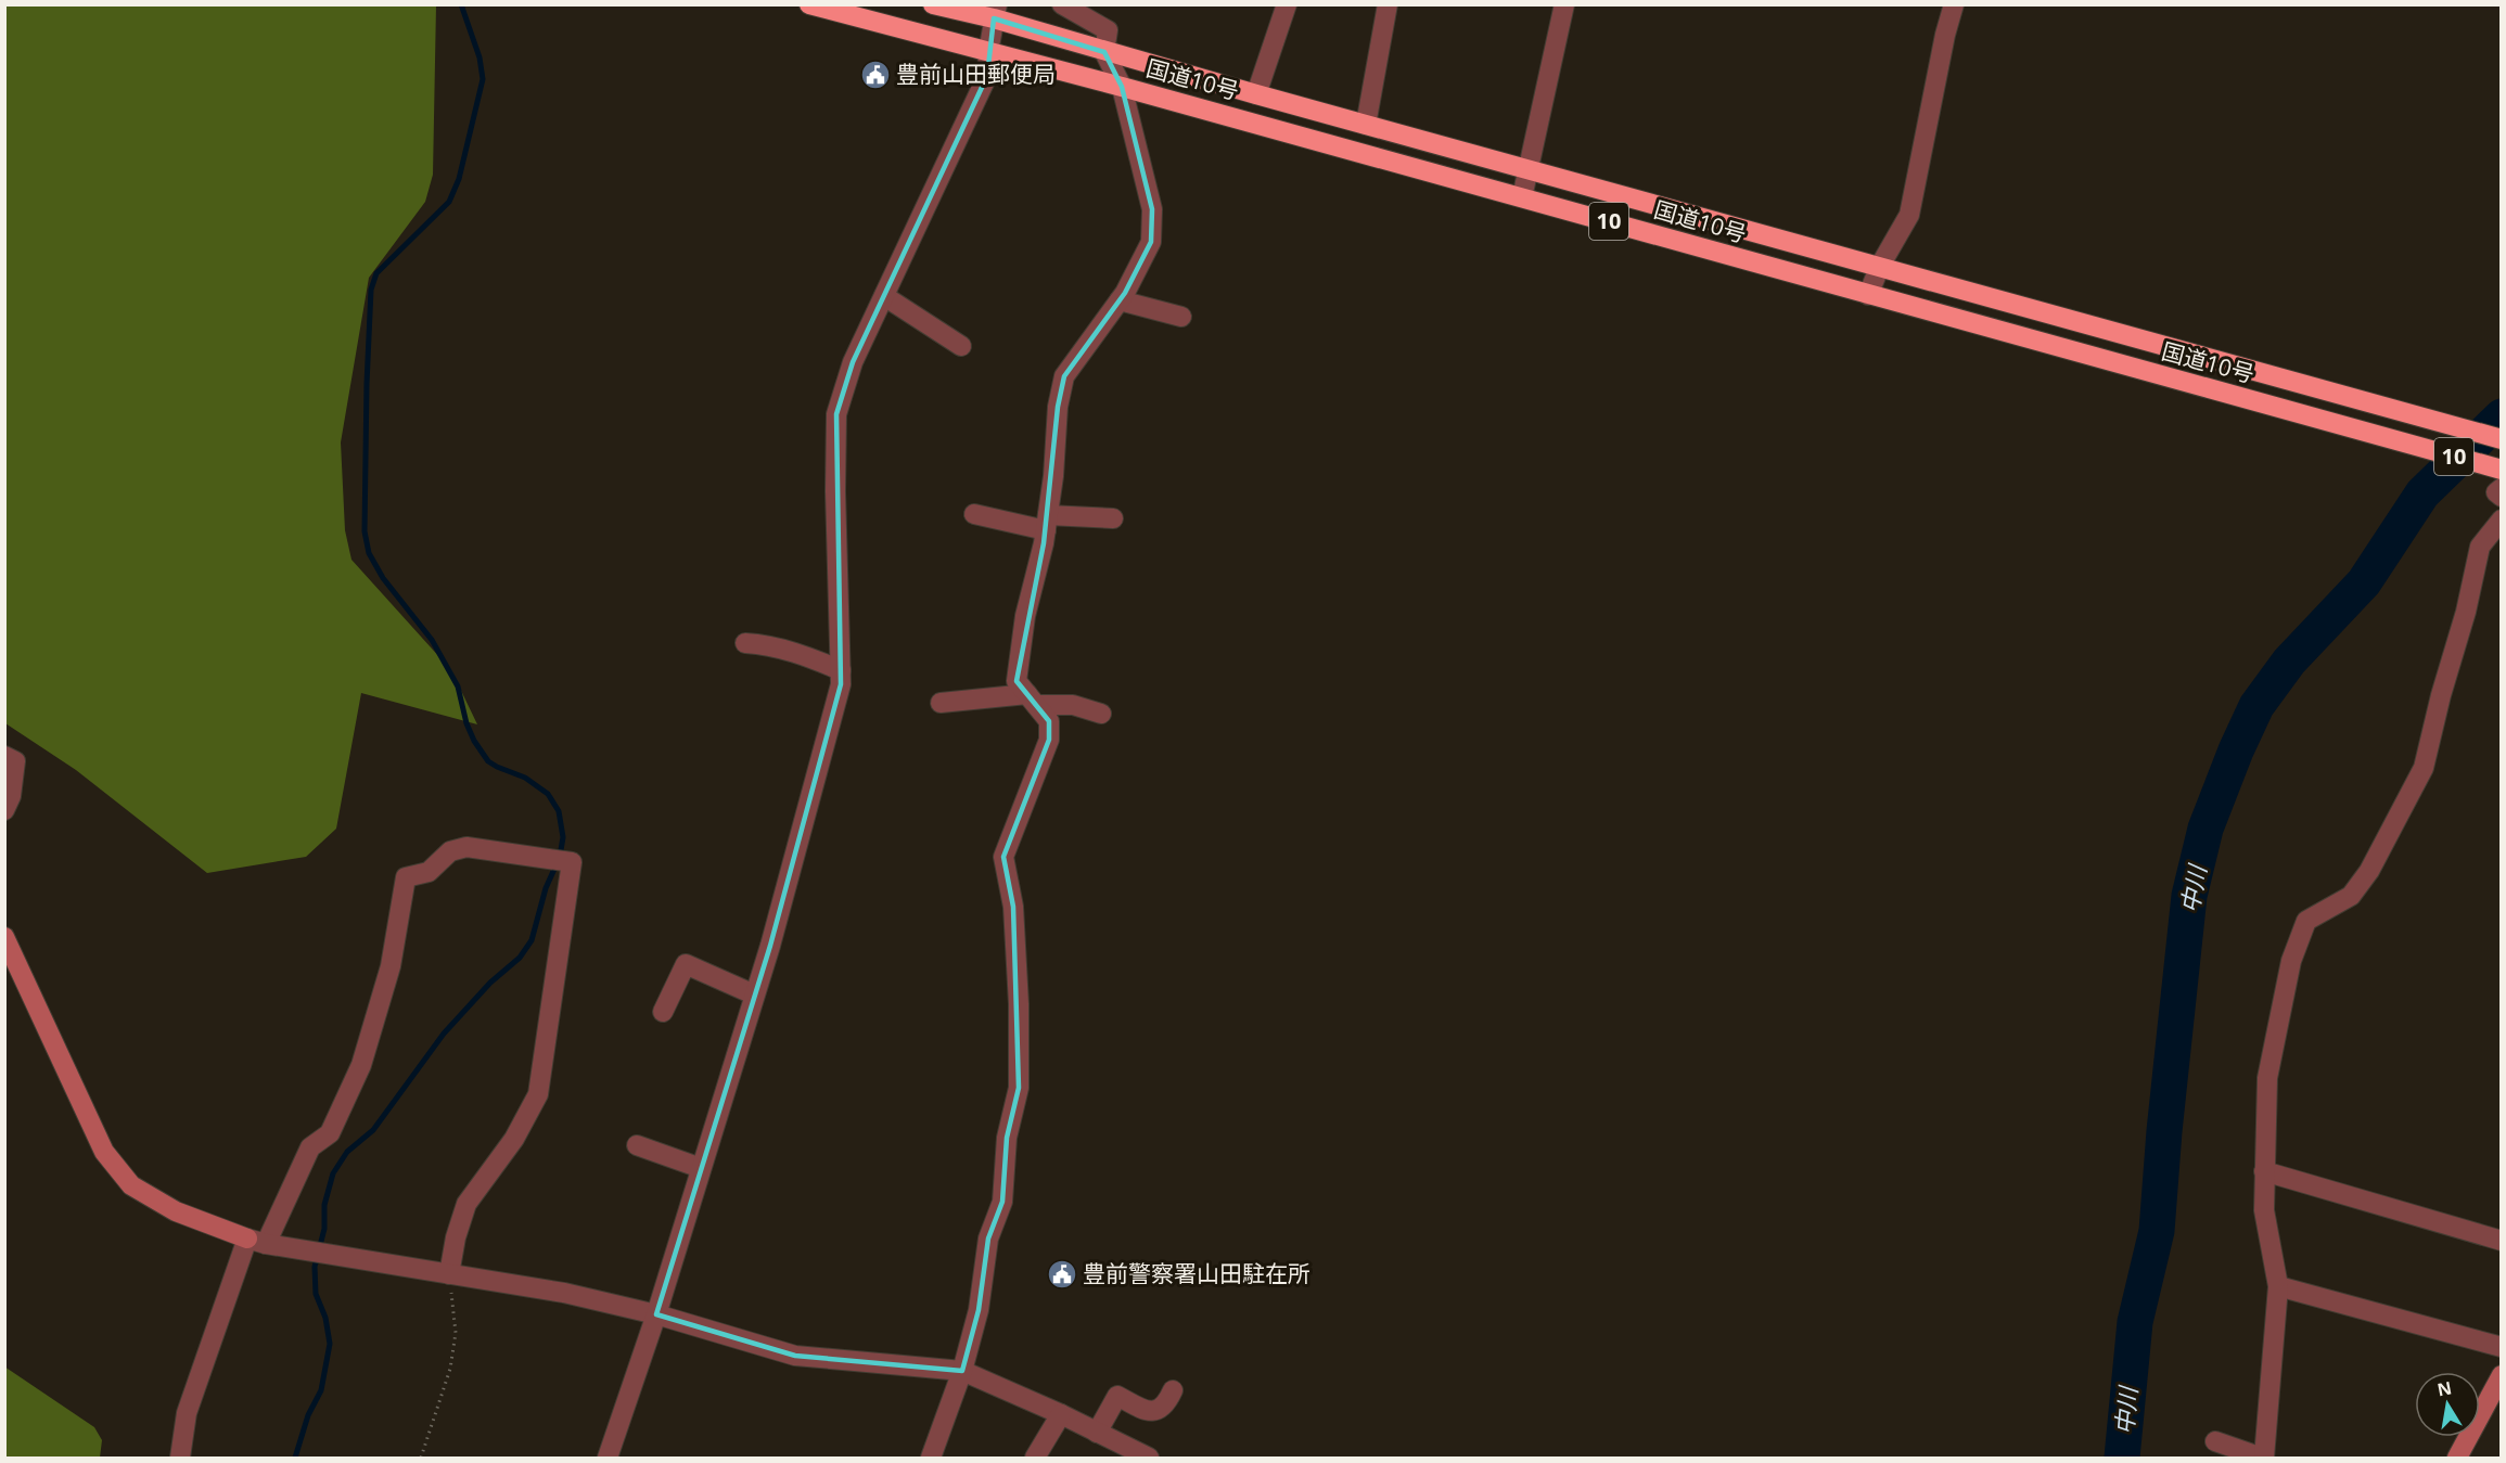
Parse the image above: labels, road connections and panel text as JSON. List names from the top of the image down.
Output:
{
  "streets": {
    "highway": ["国道10号", "10"]
  },
  "water": ["中川"],
  "places": {
    "public building": ["豊前山田郵便局", "豊前警察署山田駐在所"]
  },
  "north": "top"
}
